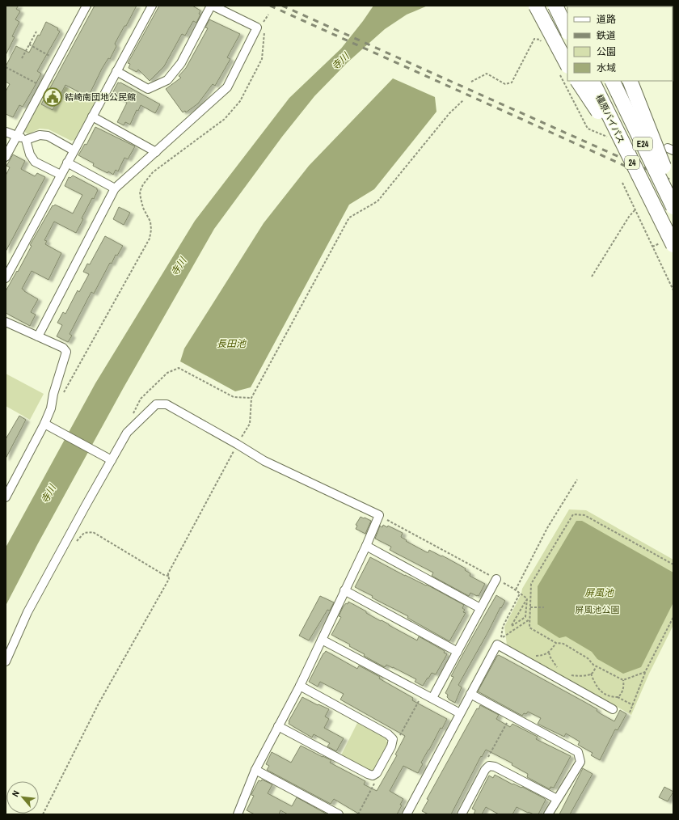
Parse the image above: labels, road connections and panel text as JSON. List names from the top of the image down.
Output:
{
  "streets": {
    "highway": ["橿原バイパス", "E24", "24"]
  },
  "water": ["寺川", "長田池", "屏風池"],
  "parks": ["屏風池公園"],
  "places": {
    "public building": ["結崎南団地公民館"]
  },
  "legend": [
    "道路",
    "鉄道",
    "公園",
    "水域"
  ],
  "north": "top left"
}
